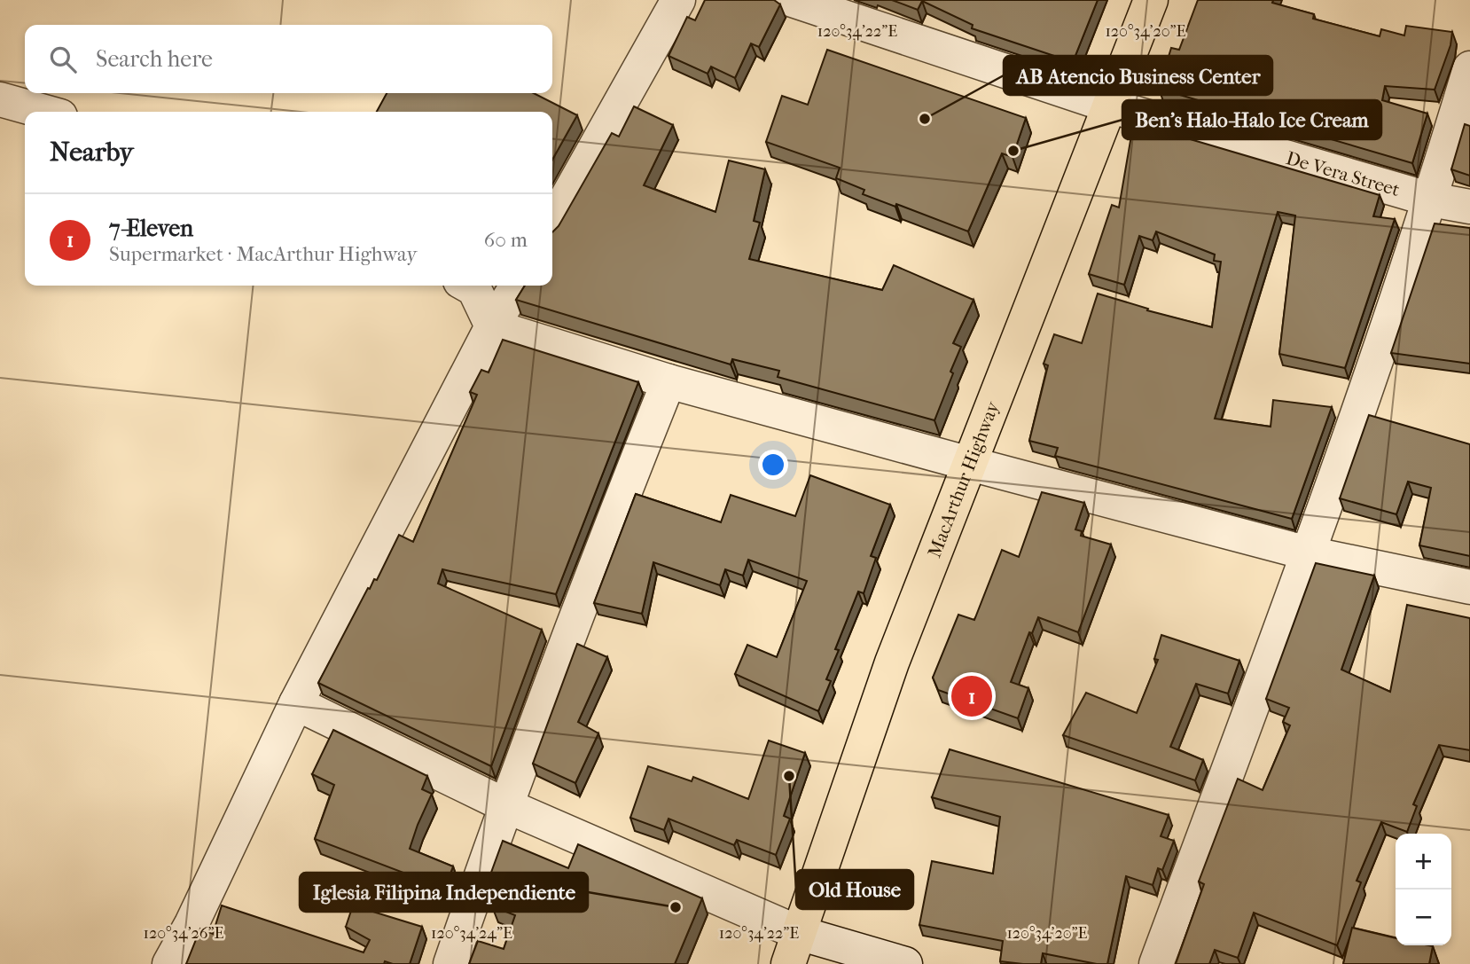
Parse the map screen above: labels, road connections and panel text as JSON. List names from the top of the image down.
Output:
{
  "streets": {
    "highway": ["MacArthur Highway"],
    "street": ["De Vera Street"]
  },
  "crossings": [
    ["De Vera Street", "MacArthur Highway"]
  ],
  "places": [
    "AB Atencio Business Center",
    "Ben's Halo-Halo Ice Cream",
    "Old House",
    "Iglesia Filipina Independiente"
  ],
  "page": {
    "search": "Search here",
    "heading": "Nearby",
    "list": [
      {
        "mark": "1",
        "name": "7-Eleven",
        "note": "Supermarket · MacArthur Highway",
        "value": "60 m"
      }
    ],
    "pins": "1",
    "map_buttons": ["+", "−"]
  },
  "coordinates": [
    "120°34'22\"E",
    "120°34'20\"E",
    "120°34'26\"E",
    "120°34'24\"E"
  ]
}
